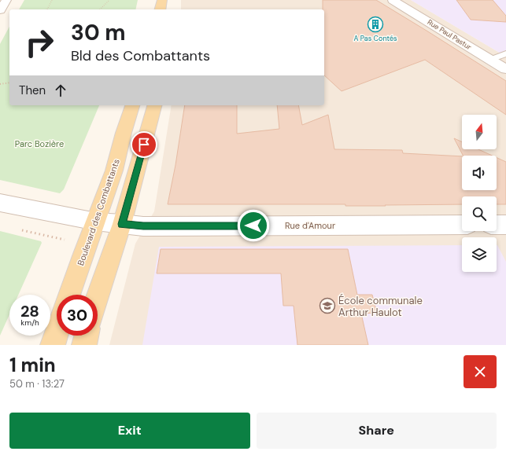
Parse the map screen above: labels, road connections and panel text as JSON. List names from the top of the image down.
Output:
{
  "streets": {
    "main road": ["Boulevard des Combattants"],
    "street": ["Rue Paul Pastur", "Rue d'Amour"]
  },
  "crossings": [
    ["Boulevard des Combattants", "Rue d'Amour"]
  ],
  "parks": ["Parc Bozière"],
  "places": {
    "building": ["A Pas Contés"],
    "school or university": ["École communale Arthur Haulot"]
  },
  "north": "top",
  "page": {
    "turn": ["30 m", "Bld des Combattants"],
    "then": "Then",
    "speed": "28 km/h",
    "limit": "30",
    "heading": ["1 min", "50 m · 13:27"],
    "buttons": ["Exit", "Share"]
  }
}
